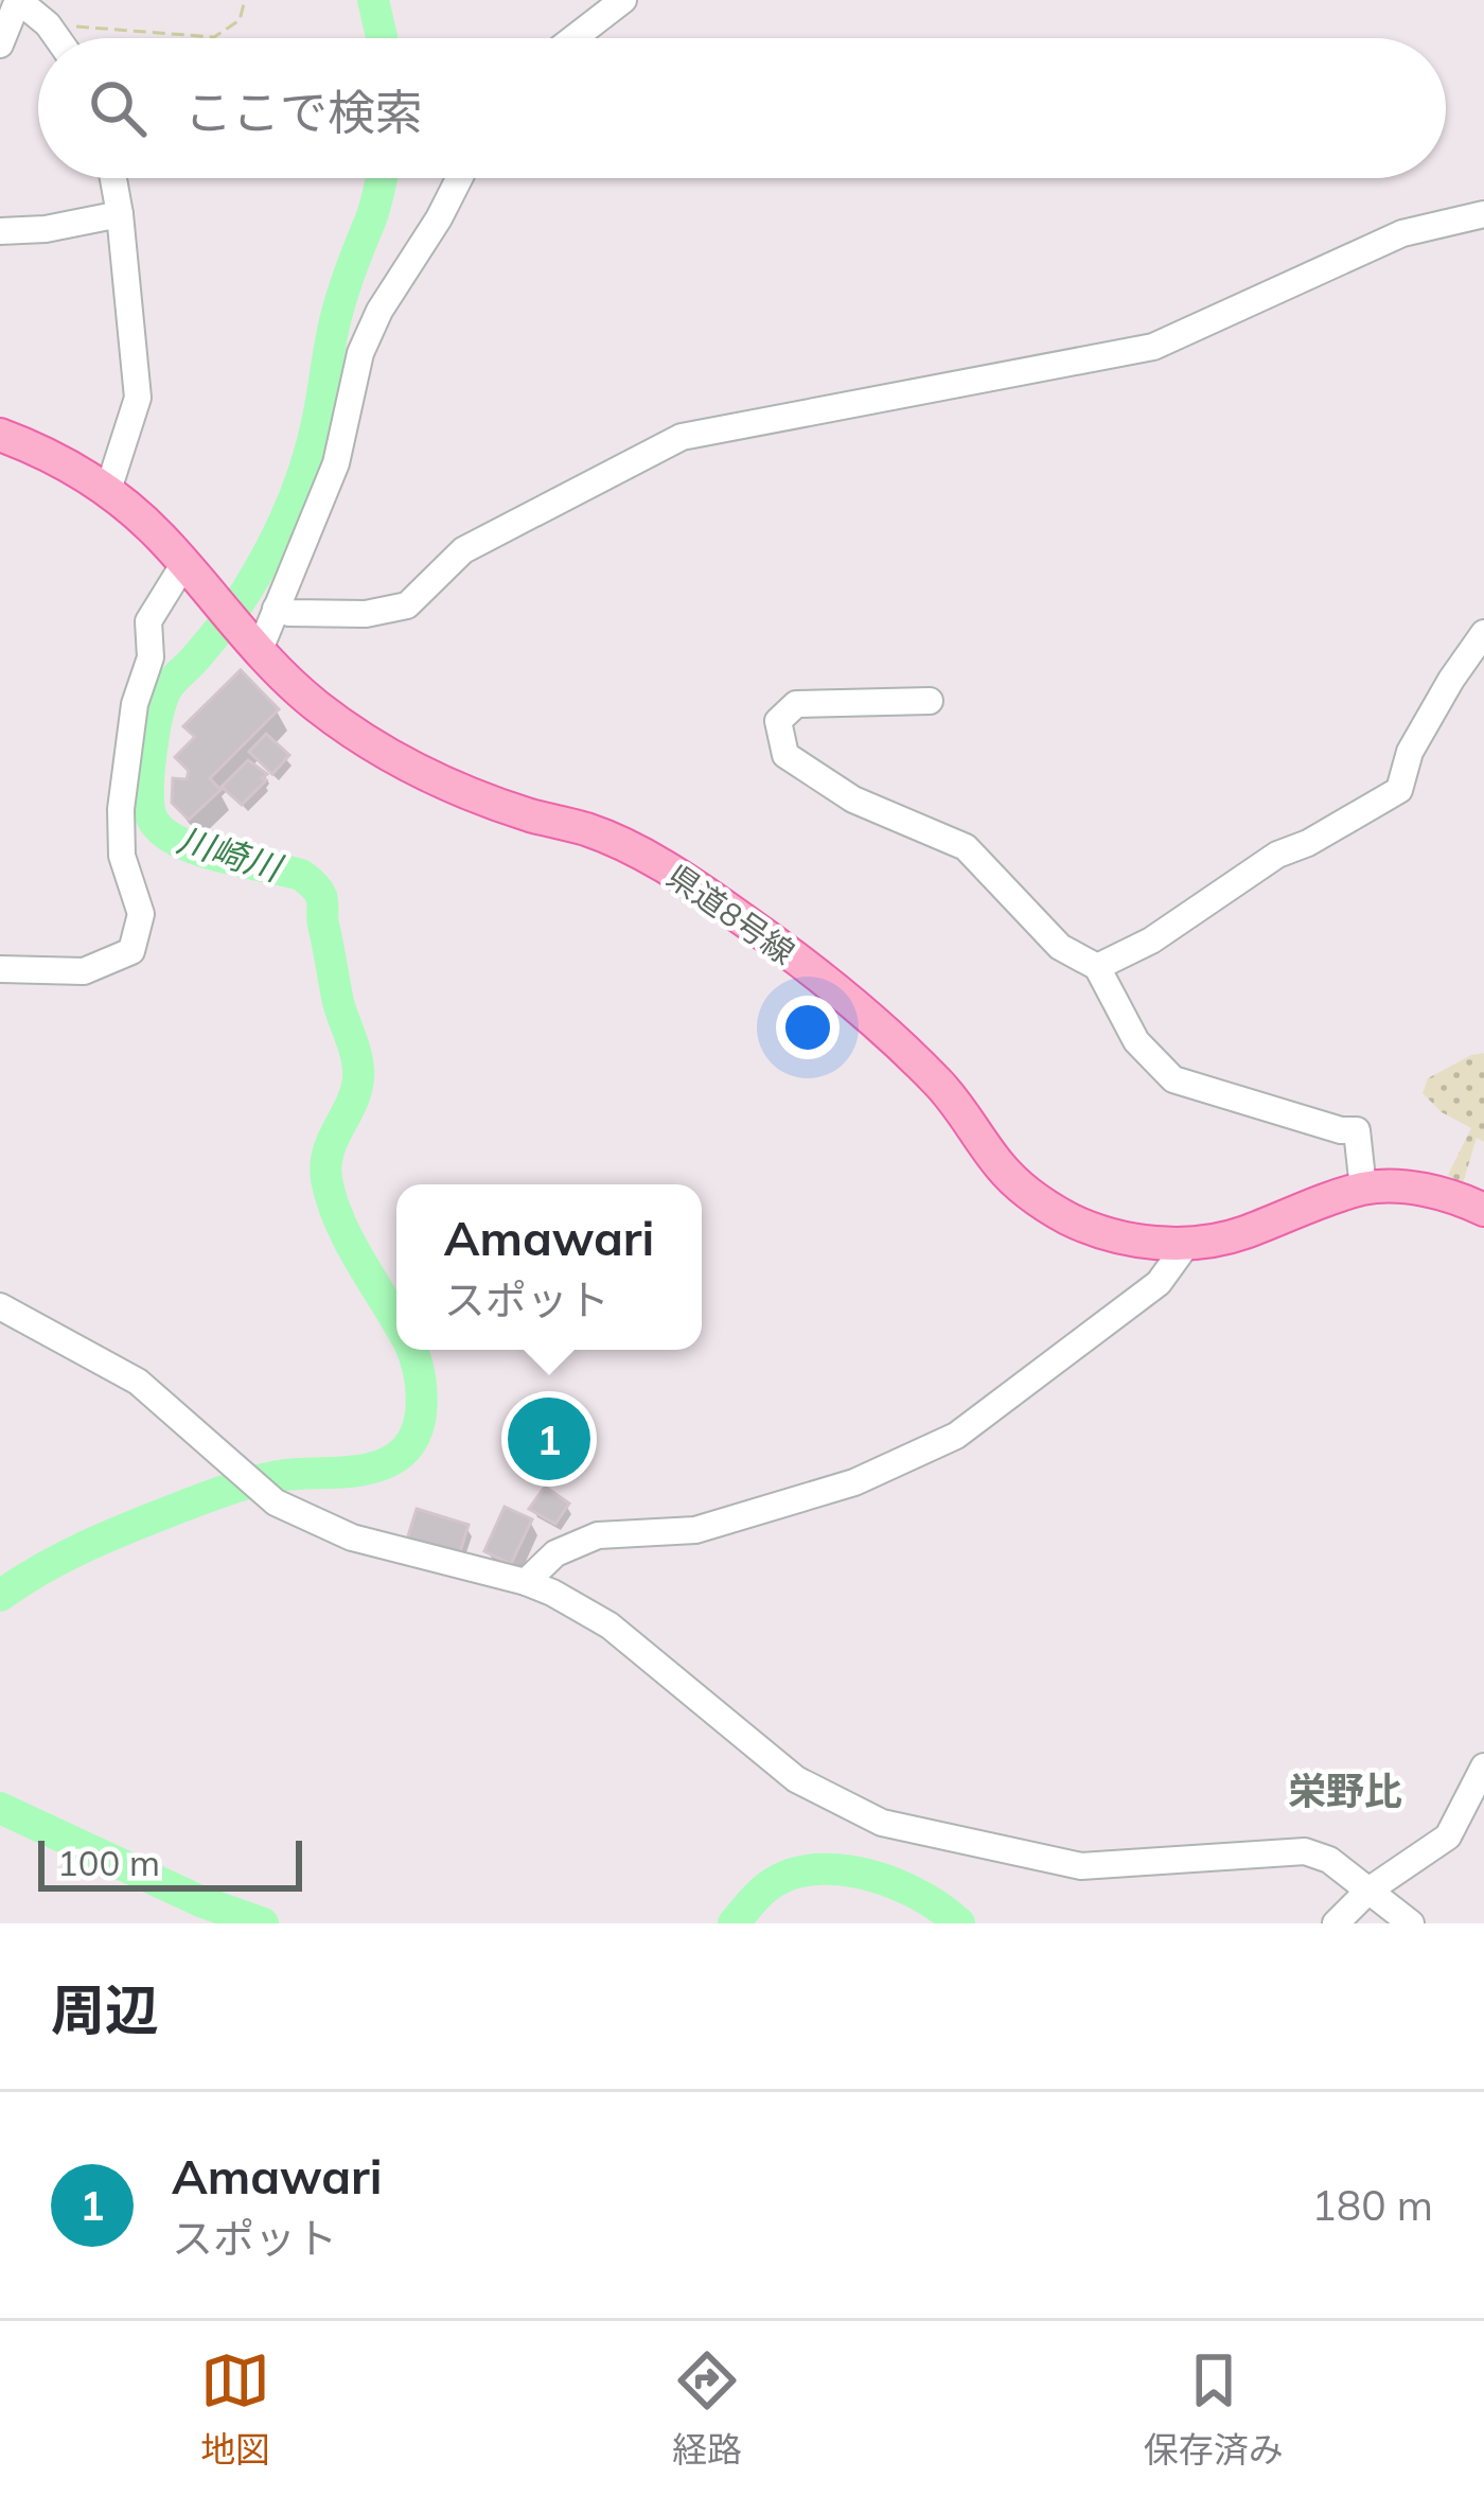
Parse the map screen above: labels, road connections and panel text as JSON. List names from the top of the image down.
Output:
{
  "streets": {
    "main road": ["県道8号線"]
  },
  "districts": ["栄野比"],
  "water": ["川崎川"],
  "scale_bar": "100 m",
  "page": {
    "search": "ここで検索",
    "popup": ["Amawari", "スポット"],
    "pins": "1",
    "scale": "100 m",
    "heading": "周辺",
    "list": [
      {
        "mark": "1",
        "name": "Amawari",
        "note": "スポット",
        "value": "180 m"
      }
    ],
    "nav": ["地図", "経路", "保存済み"]
  }
}
